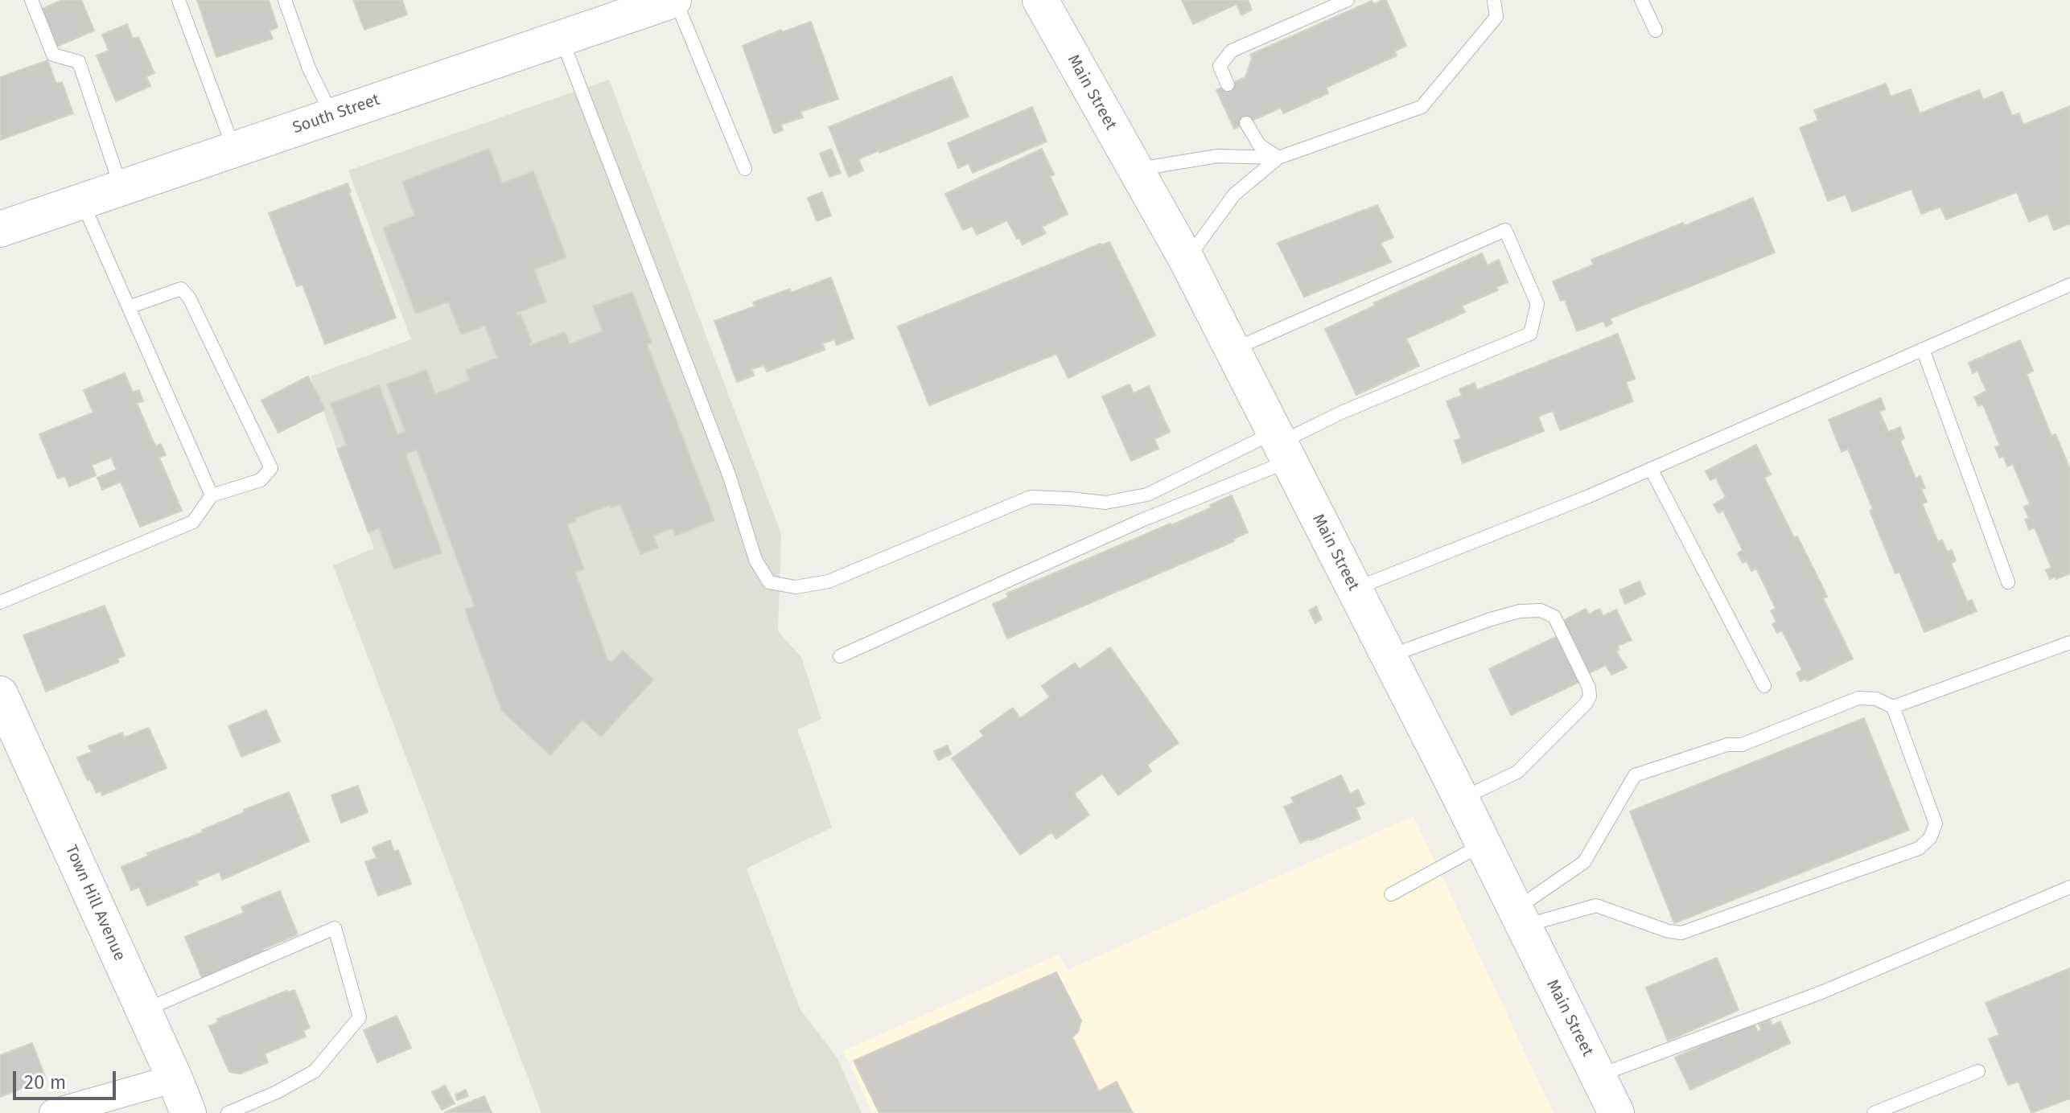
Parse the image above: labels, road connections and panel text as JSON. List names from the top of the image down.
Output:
{
  "streets": {
    "main road": ["Main Street", "South Street", "Town Hill Avenue"]
  },
  "scale_bar": "20 m"
}
